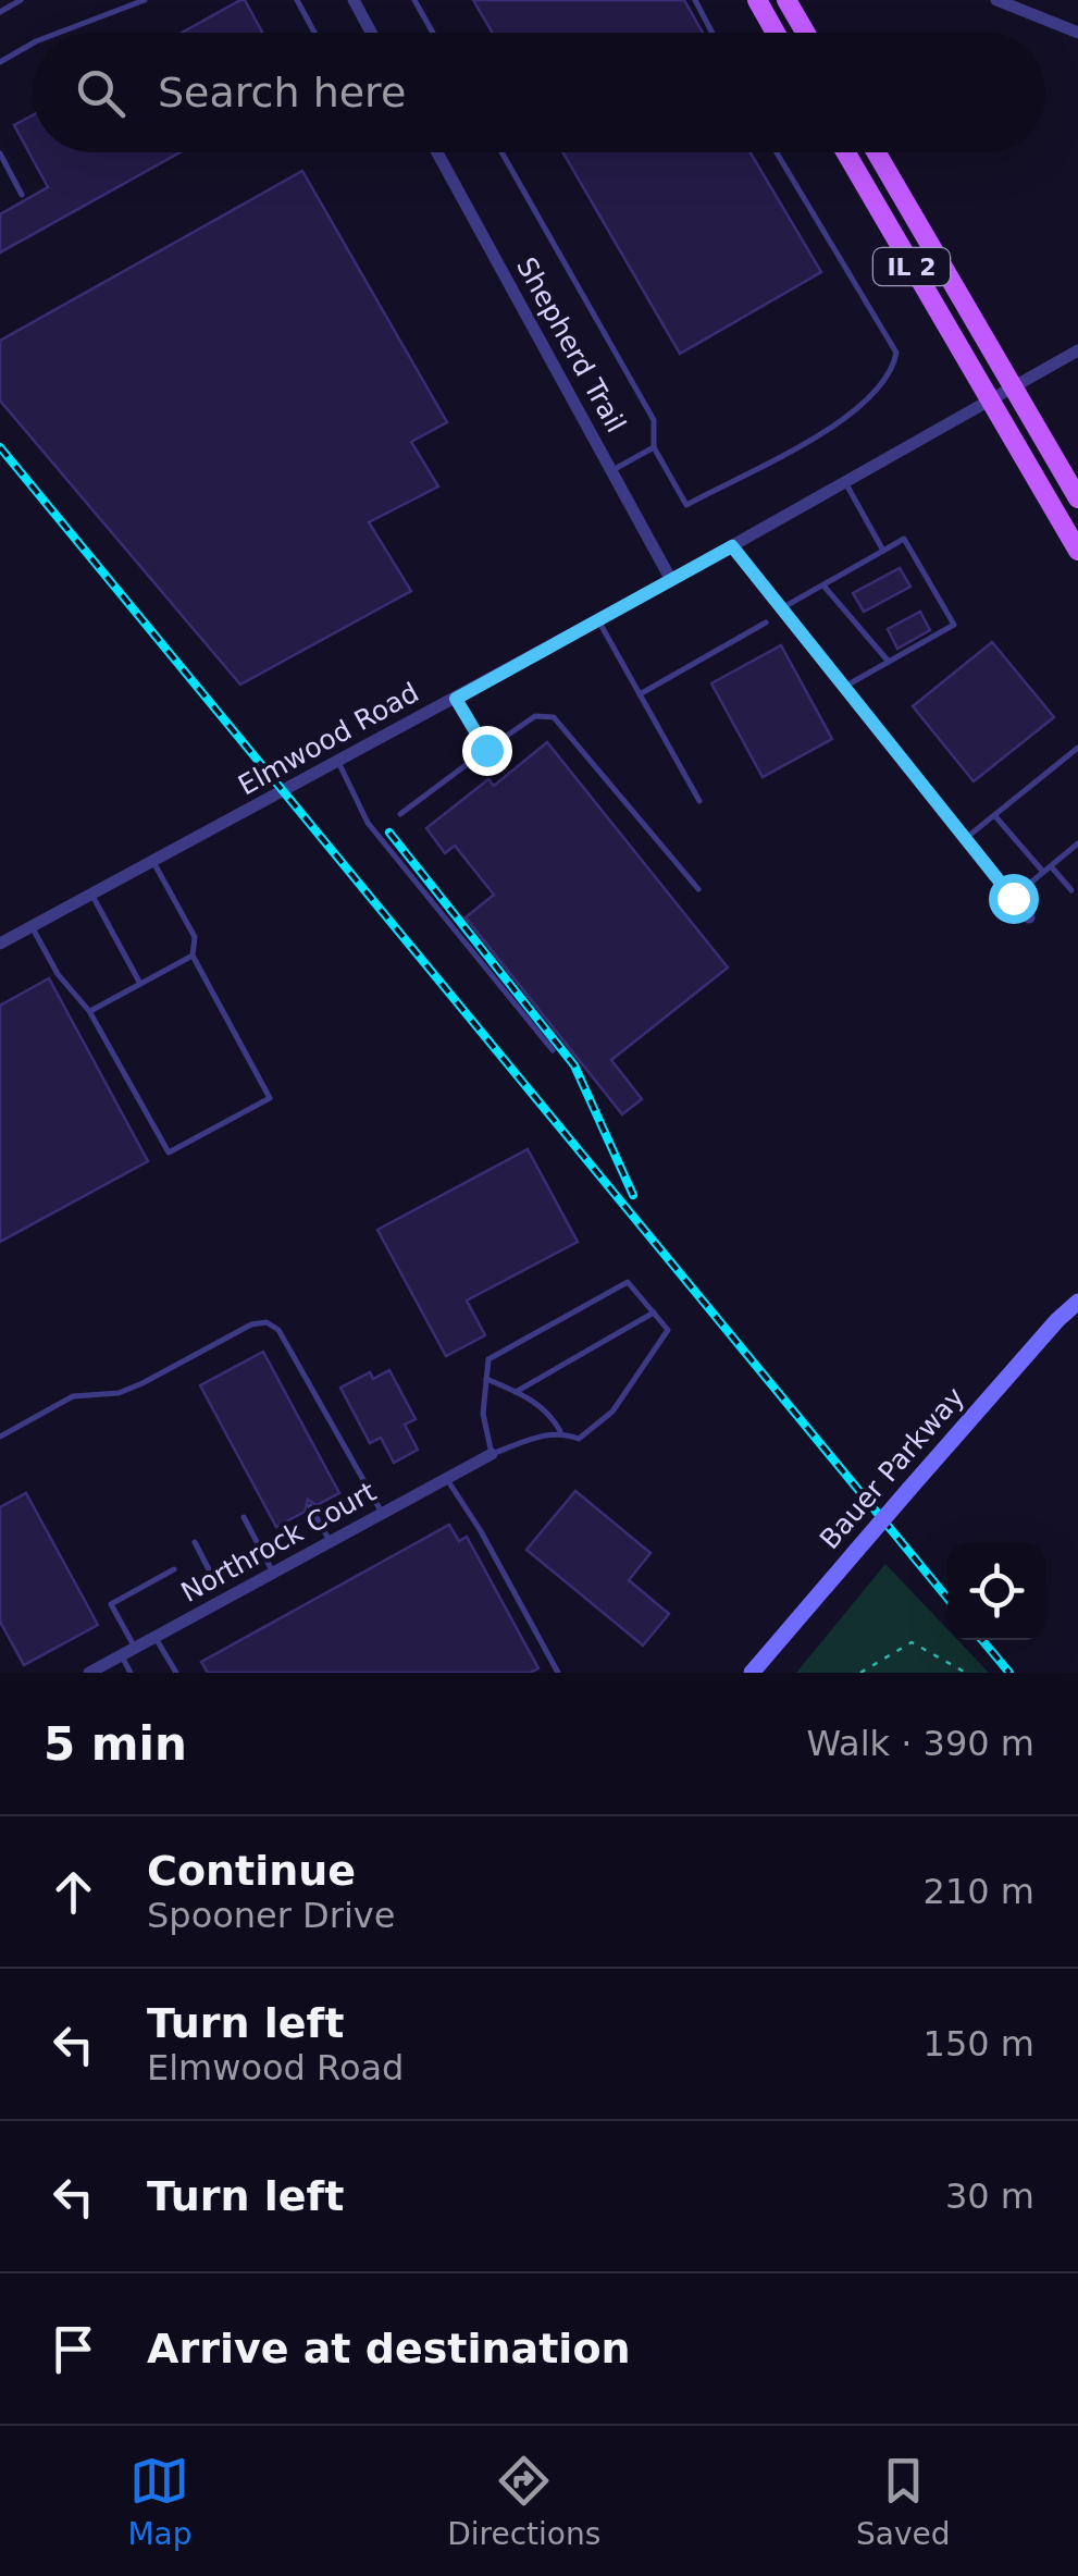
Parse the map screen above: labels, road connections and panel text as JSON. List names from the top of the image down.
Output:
{
  "streets": {
    "main road": ["IL 2", "Bauer Parkway"],
    "street": ["Shepherd Trail", "Elmwood Road", "Northrock Court"]
  },
  "crossings": [
    ["IL 2", "Elmwood Road"],
    ["Shepherd Trail", "Elmwood Road"]
  ],
  "page": {
    "search": "Search here",
    "heading": ["5 min", "Walk · 390 m"],
    "list": [
      ["Continue", "Spooner Drive", "210 m"],
      ["Turn left", "Elmwood Road", "150 m"],
      ["Turn left", "30 m"],
      "Arrive at destination"
    ],
    "nav": ["Map", "Directions", "Saved"]
  }
}
